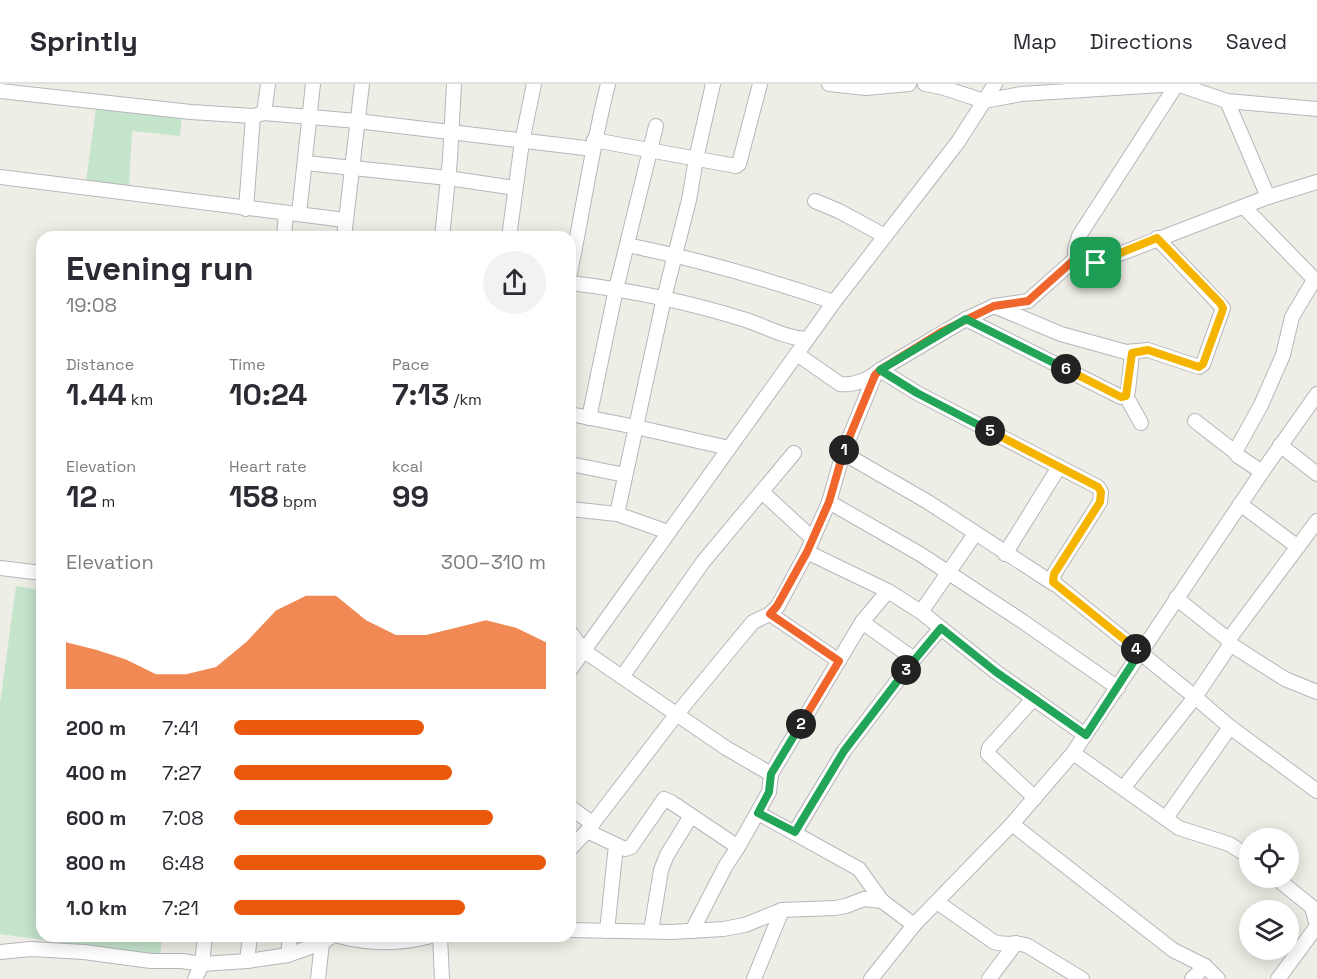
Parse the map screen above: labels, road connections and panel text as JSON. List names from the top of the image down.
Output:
{
  "page": {
    "header": "Sprintly",
    "nav": ["Map", "Directions", "Saved"],
    "heading": ["Evening run", "19:08"],
    "stats": [
      ["Distance", "1.44 km"],
      ["Time", "10:24"],
      ["Pace", "7:13 /km"],
      ["Elevation", "12 m"],
      ["Heart rate", "158 bpm"],
      ["kcal", "99"]
    ],
    "pins": [
      "6",
      "5",
      "1",
      "4",
      "3",
      "2"
    ],
    "chart": ["Elevation", "300–310 m"],
    "list": [
      {
        "name": "200 m",
        "note": "7:41"
      },
      {
        "name": "400 m",
        "note": "7:27"
      },
      {
        "name": "600 m",
        "note": "7:08"
      },
      {
        "name": "800 m",
        "note": "6:48"
      },
      {
        "name": "1.0 km",
        "note": "7:21"
      }
    ]
  }
}
